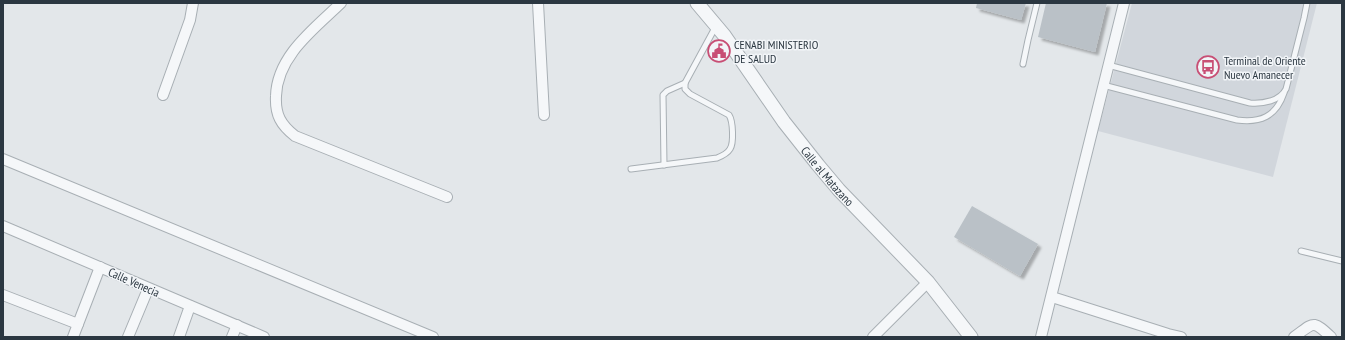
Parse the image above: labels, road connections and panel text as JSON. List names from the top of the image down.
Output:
{
  "streets": {
    "street": ["Calle al Matazano", "Calle Venecia"]
  },
  "places": {
    "public building": ["CENABI MINISTERIO DE SALUD"],
    "bus stop": ["Terminal de Oriente Nuevo Amanecer"]
  }
}
